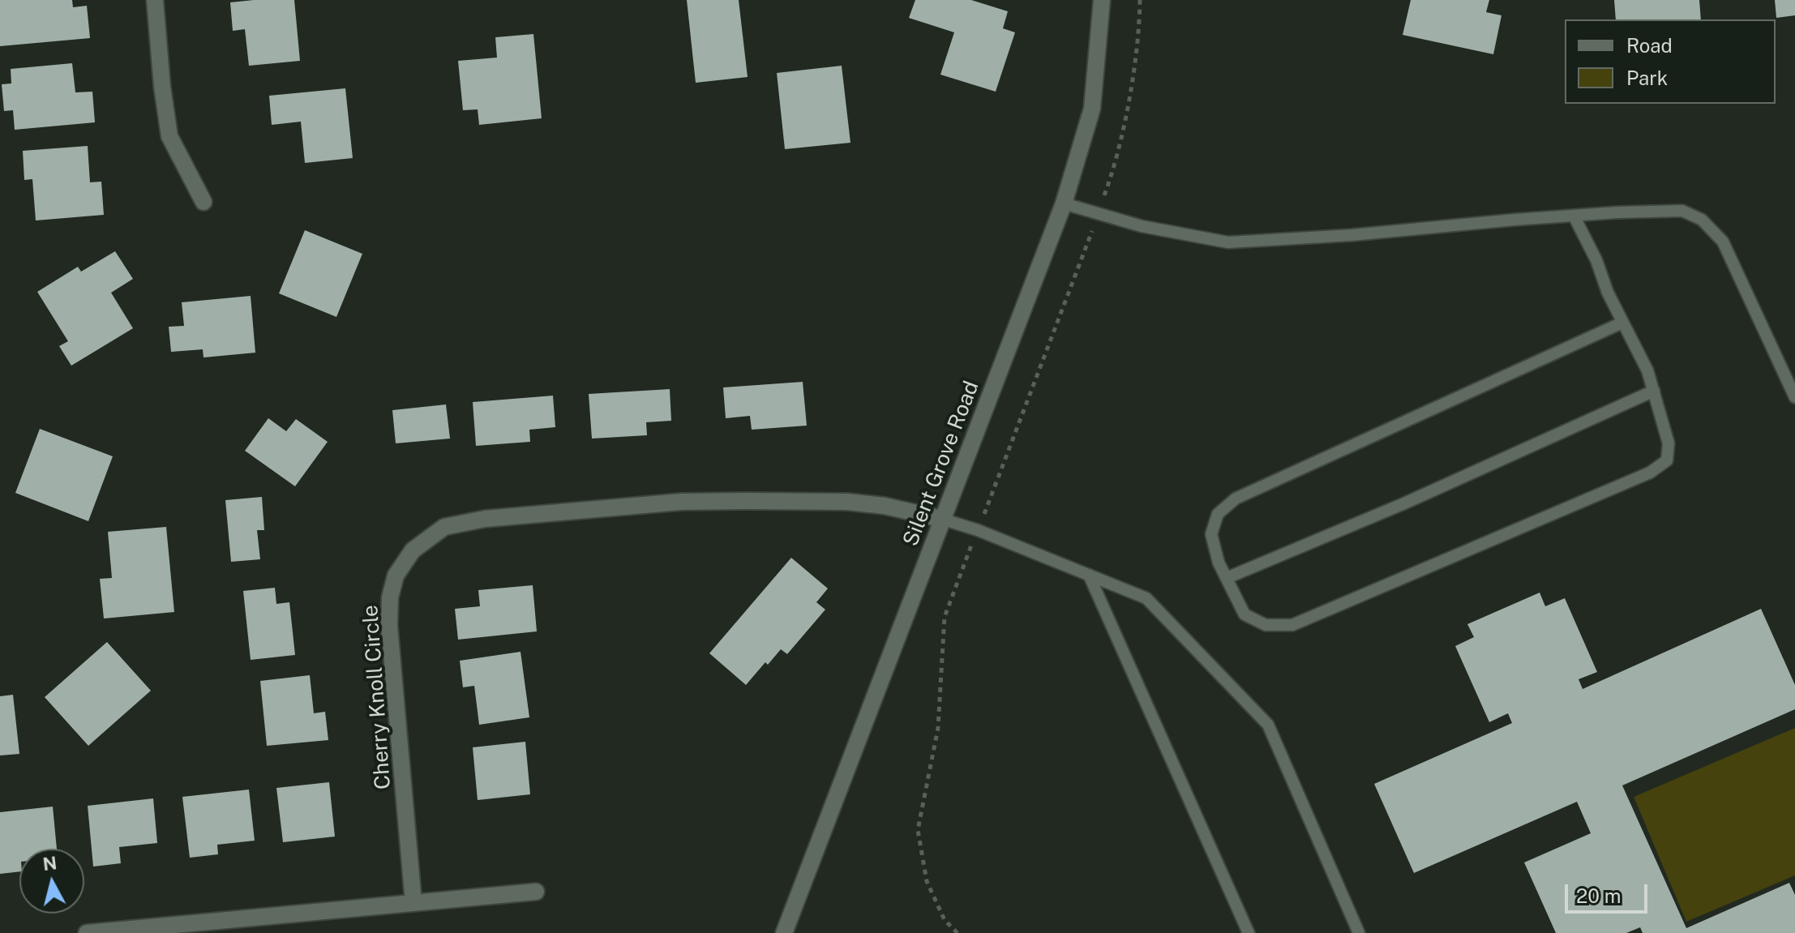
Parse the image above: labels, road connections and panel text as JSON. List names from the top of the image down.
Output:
{
  "streets": {
    "street": ["Silent Grove Road", "Cherry Knoll Circle"]
  },
  "crossings": [
    ["Silent Grove Road", "Cherry Knoll Circle"]
  ],
  "legend": ["Road", "Park"],
  "scale_bar": "20 m",
  "north": "top"
}
